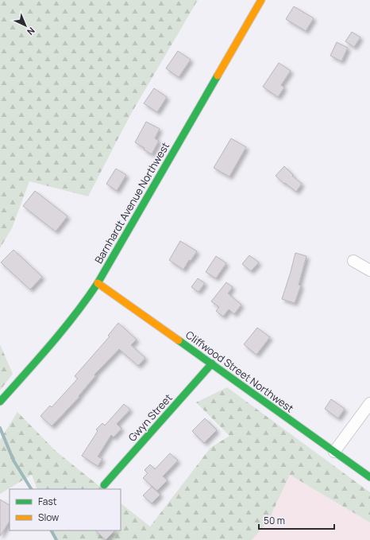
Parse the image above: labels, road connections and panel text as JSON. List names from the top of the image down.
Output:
{
  "streets": {
    "street": ["Barnhardt Avenue Northwest", "Cliffwood Street Northwest", "Gwyn Street"]
  },
  "crossings": [
    ["Barnhardt Avenue Northwest", "Cliffwood Street Northwest"],
    ["Cliffwood Street Northwest", "Gwyn Street"]
  ],
  "legend": ["Fast", "Slow"],
  "scale_bar": "50 m",
  "north": "bottom right"
}
